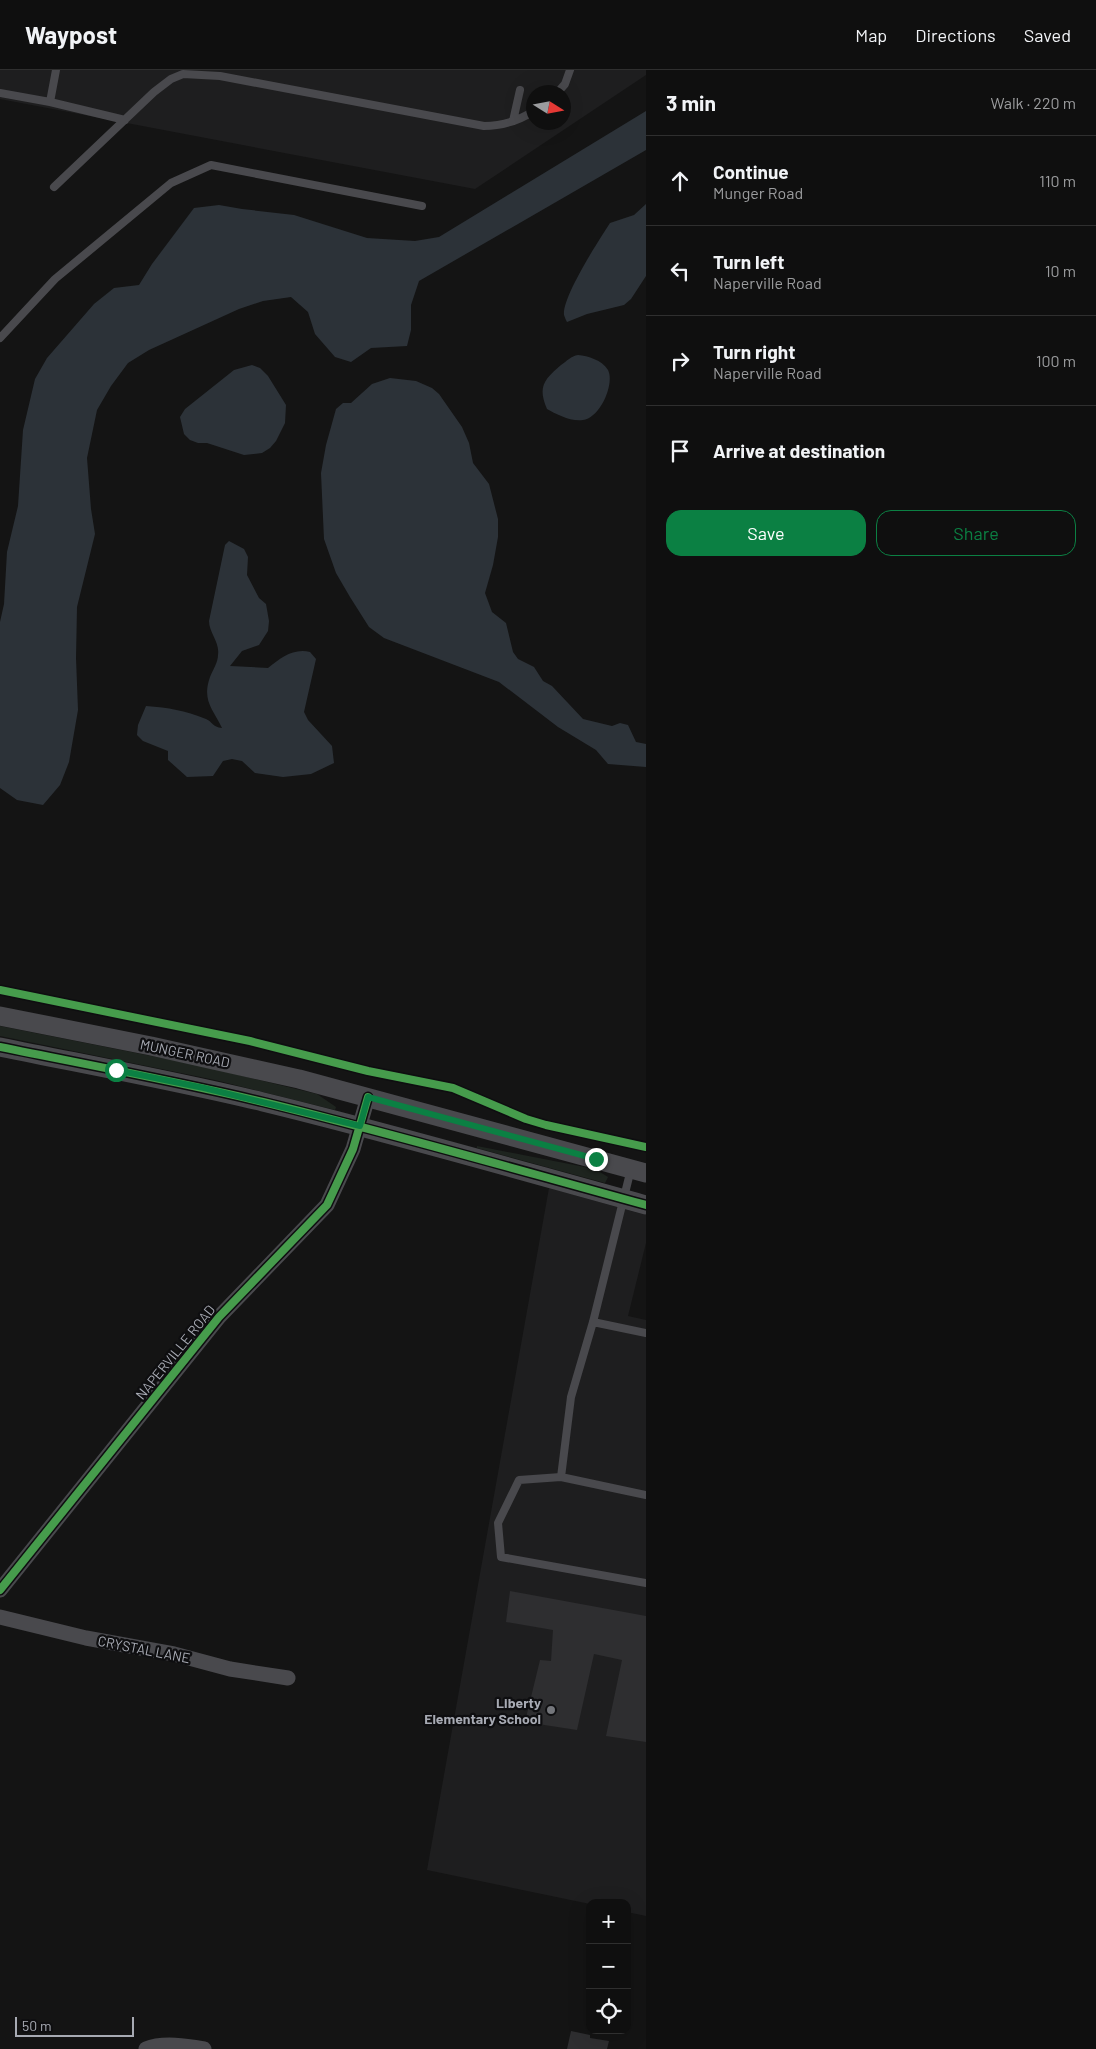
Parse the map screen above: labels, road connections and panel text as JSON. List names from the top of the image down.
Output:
{
  "streets": {
    "street": ["MUNGER ROAD", "NAPERVILLE ROAD", "CRYSTAL LANE"]
  },
  "crossings": [
    ["MUNGER ROAD", "NAPERVILLE ROAD"]
  ],
  "places": ["Liberty Elementary School"],
  "scale_bar": "50 m",
  "north": "right",
  "page": {
    "header": "Waypost",
    "nav": ["Map", "Directions", "Saved"],
    "heading": ["3 min", "Walk · 220 m"],
    "list": [
      ["Continue", "Munger Road", "110 m"],
      ["Turn left", "Naperville Road", "10 m"],
      ["Turn right", "Naperville Road", "100 m"],
      "Arrive at destination"
    ],
    "buttons": ["Save", "Share"],
    "map_buttons": ["+", "−"],
    "scale": "50 m"
  }
}
